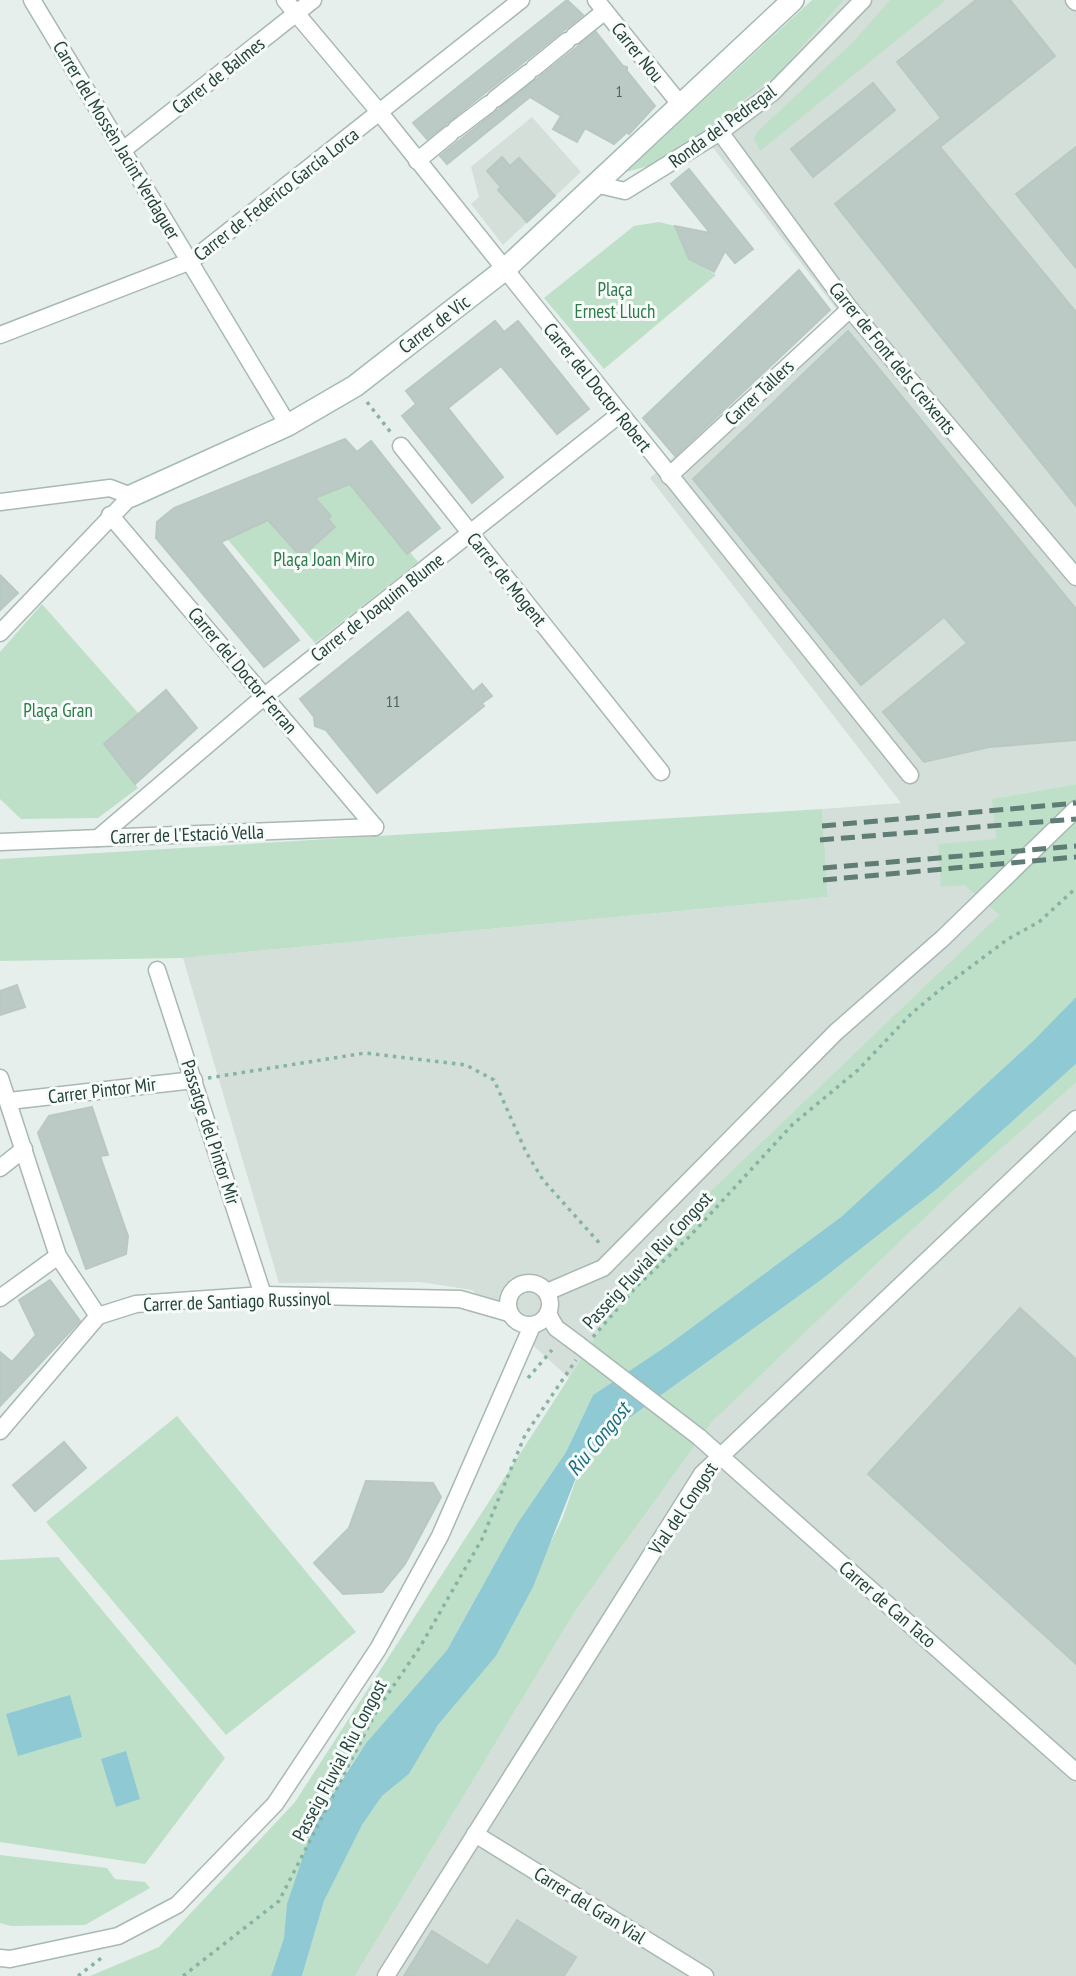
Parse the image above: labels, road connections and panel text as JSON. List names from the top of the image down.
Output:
{
  "streets": {
    "street": [
      "Carrer Nou",
      "Carrer de Balmes",
      "Ronda del Pedregal",
      "Carrer del Mossèn Jacint Verdaguer",
      "Carrer de Federico García Lorca",
      "Carrer de Vic",
      "Carrer de Font dels Creixents",
      "Carrer del Doctor Robert",
      "Carrer Tallers",
      "Carrer de Mogent",
      "Carrer de Joaquim Blume",
      "Carrer del Doctor Ferran",
      "Carrer de l'Estació Vella",
      "Carrer Pintor Mir",
      "Passatge del Pintor Mir",
      "Carrer de Santiago Russinyol",
      "Vial del Congost",
      "Carrer de Can Taco",
      "Carrer del Gran Vial"
    ],
    "path": ["Passeig Fluvial Riu Congost"]
  },
  "crossings": [
    ["Carrer Nou", "Carrer de Vic"],
    ["Carrer de Balmes", "Carrer del Mossèn Jacint Verdaguer"],
    ["Carrer de Balmes", "Carrer del Doctor Robert"],
    ["Ronda del Pedregal", "Carrer de Vic"],
    ["Ronda del Pedregal", "Carrer de Font dels Creixents"],
    ["Carrer del Mossèn Jacint Verdaguer", "Carrer de Federico García Lorca"],
    ["Carrer del Mossèn Jacint Verdaguer", "Carrer de Vic"],
    ["Carrer de Federico García Lorca", "Carrer del Doctor Robert"],
    ["Carrer de Vic", "Carrer del Doctor Robert"],
    ["Carrer de Font dels Creixents", "Carrer Tallers"],
    ["Carrer del Doctor Robert", "Carrer Tallers"],
    ["Carrer del Doctor Robert", "Carrer de Joaquim Blume"],
    ["Carrer de Mogent", "Carrer de Joaquim Blume"],
    ["Carrer de Joaquim Blume", "Carrer del Doctor Ferran"],
    ["Carrer de Joaquim Blume", "Carrer de l'Estació Vella"],
    ["Carrer del Doctor Ferran", "Carrer de l'Estació Vella"],
    ["Carrer Pintor Mir", "Passatge del Pintor Mir"],
    ["Passatge del Pintor Mir", "Carrer de Santiago Russinyol"],
    ["Passeig Fluvial Riu Congost", "Carrer de Can Taco"],
    ["Carrer de Santiago Russinyol", "Carrer de Can Taco"],
    ["Vial del Congost", "Carrer de Can Taco"],
    ["Vial del Congost", "Carrer del Gran Vial"]
  ],
  "water": ["Riu Congost"],
  "parks": ["Plaça Ernest Lluch", "Plaça Joan Miro", "Plaça Gran"],
  "house_numbers": ["1", "11"]
}
